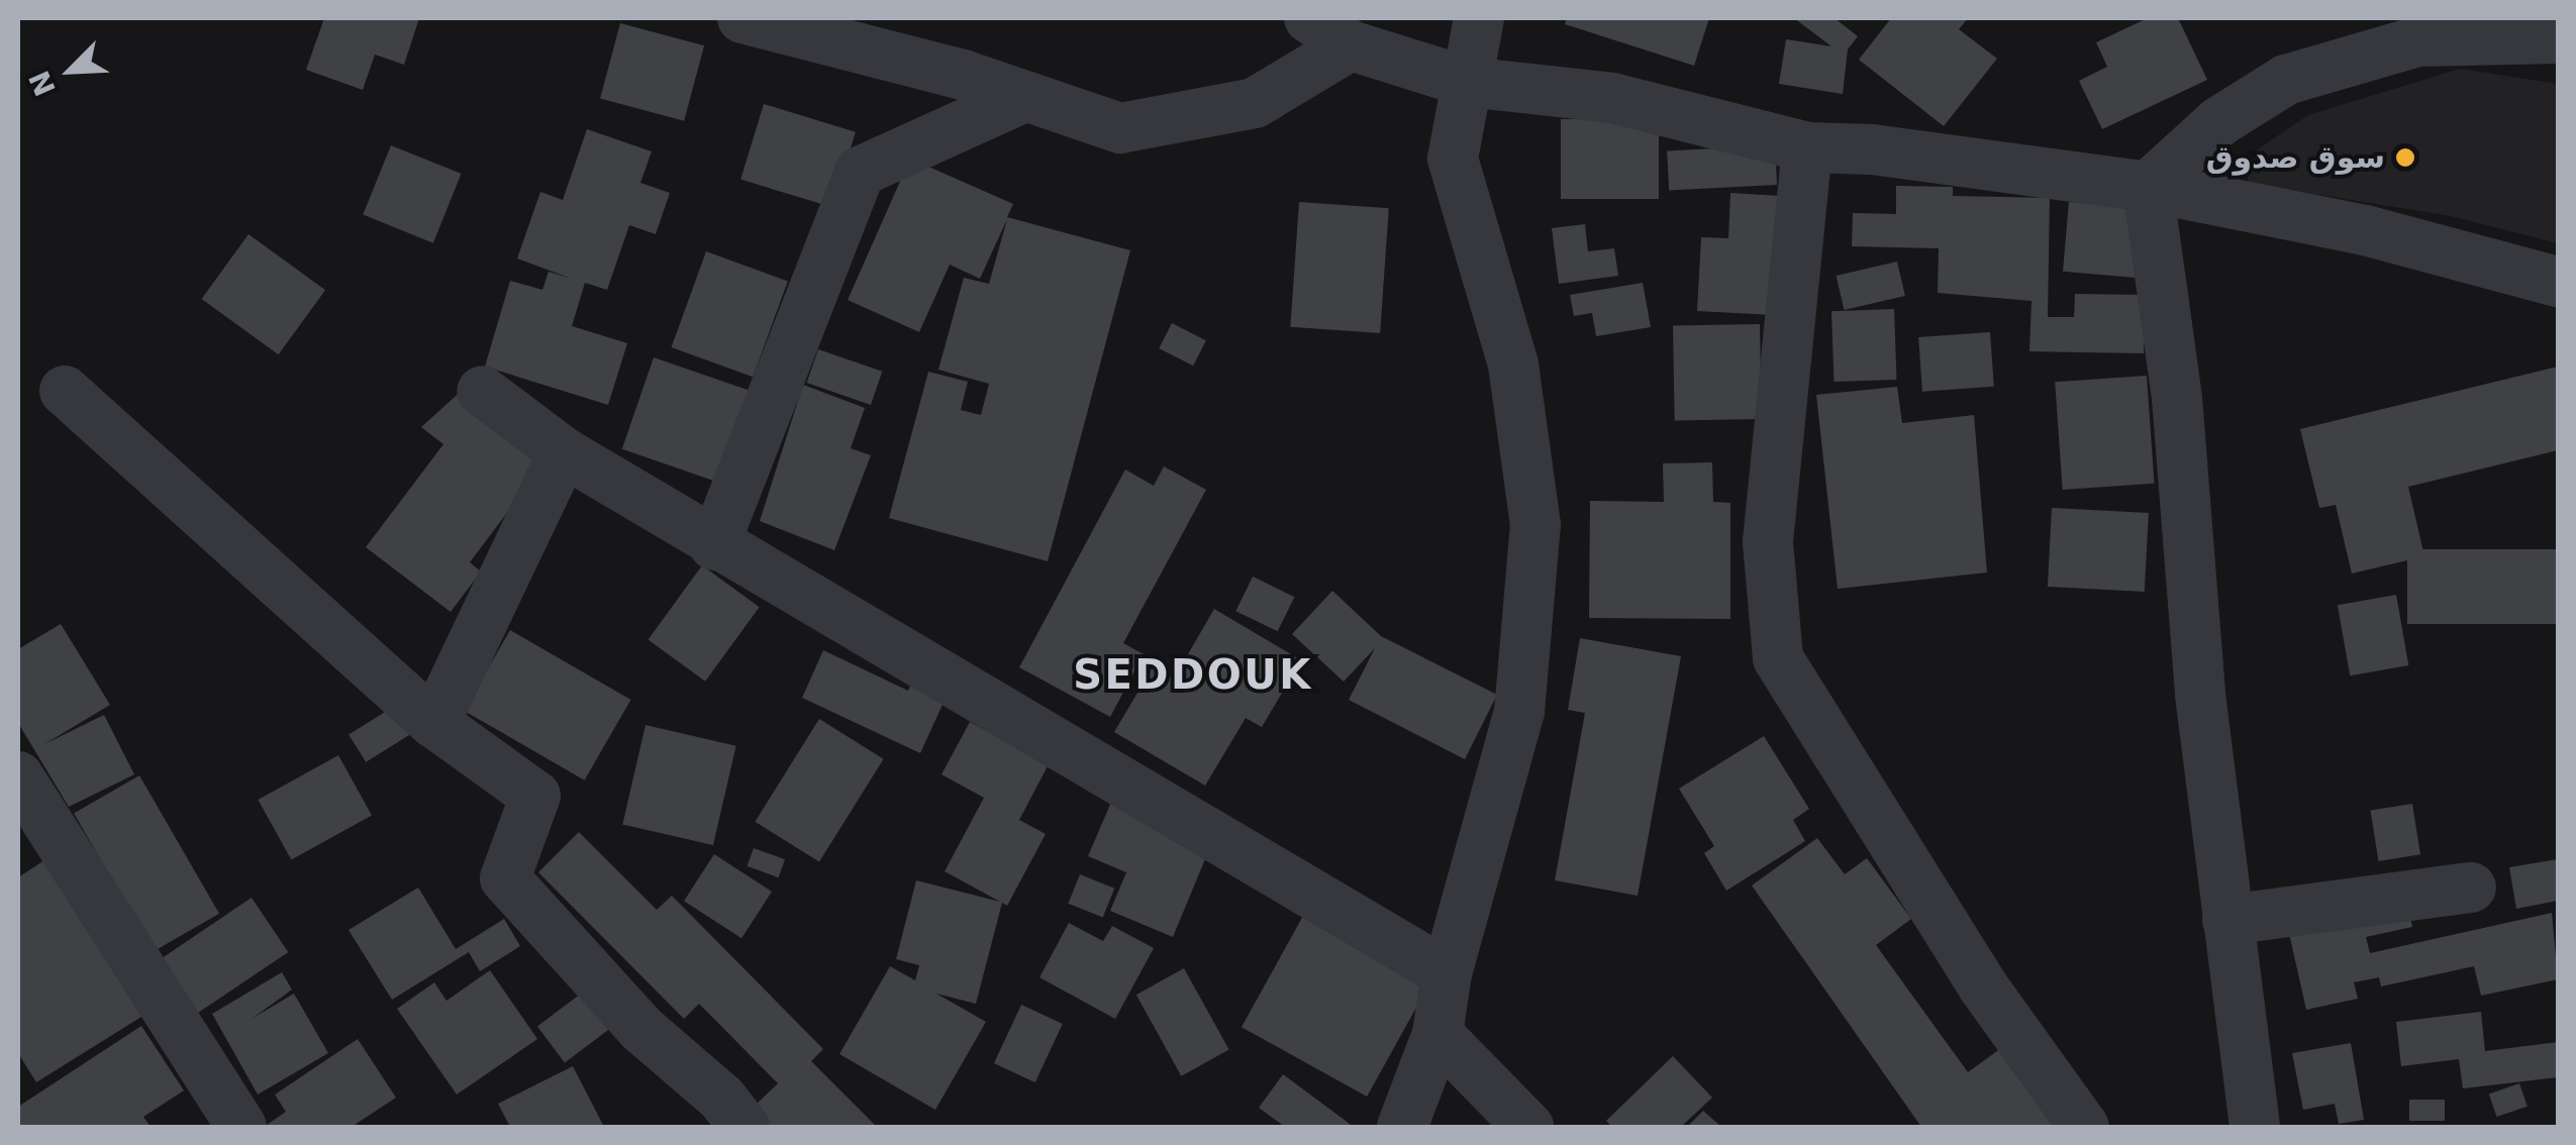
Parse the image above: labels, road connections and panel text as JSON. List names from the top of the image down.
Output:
{
  "districts": ["SEDDOUK"],
  "places": ["سوق صدوق"],
  "north": "bottom left"
}
